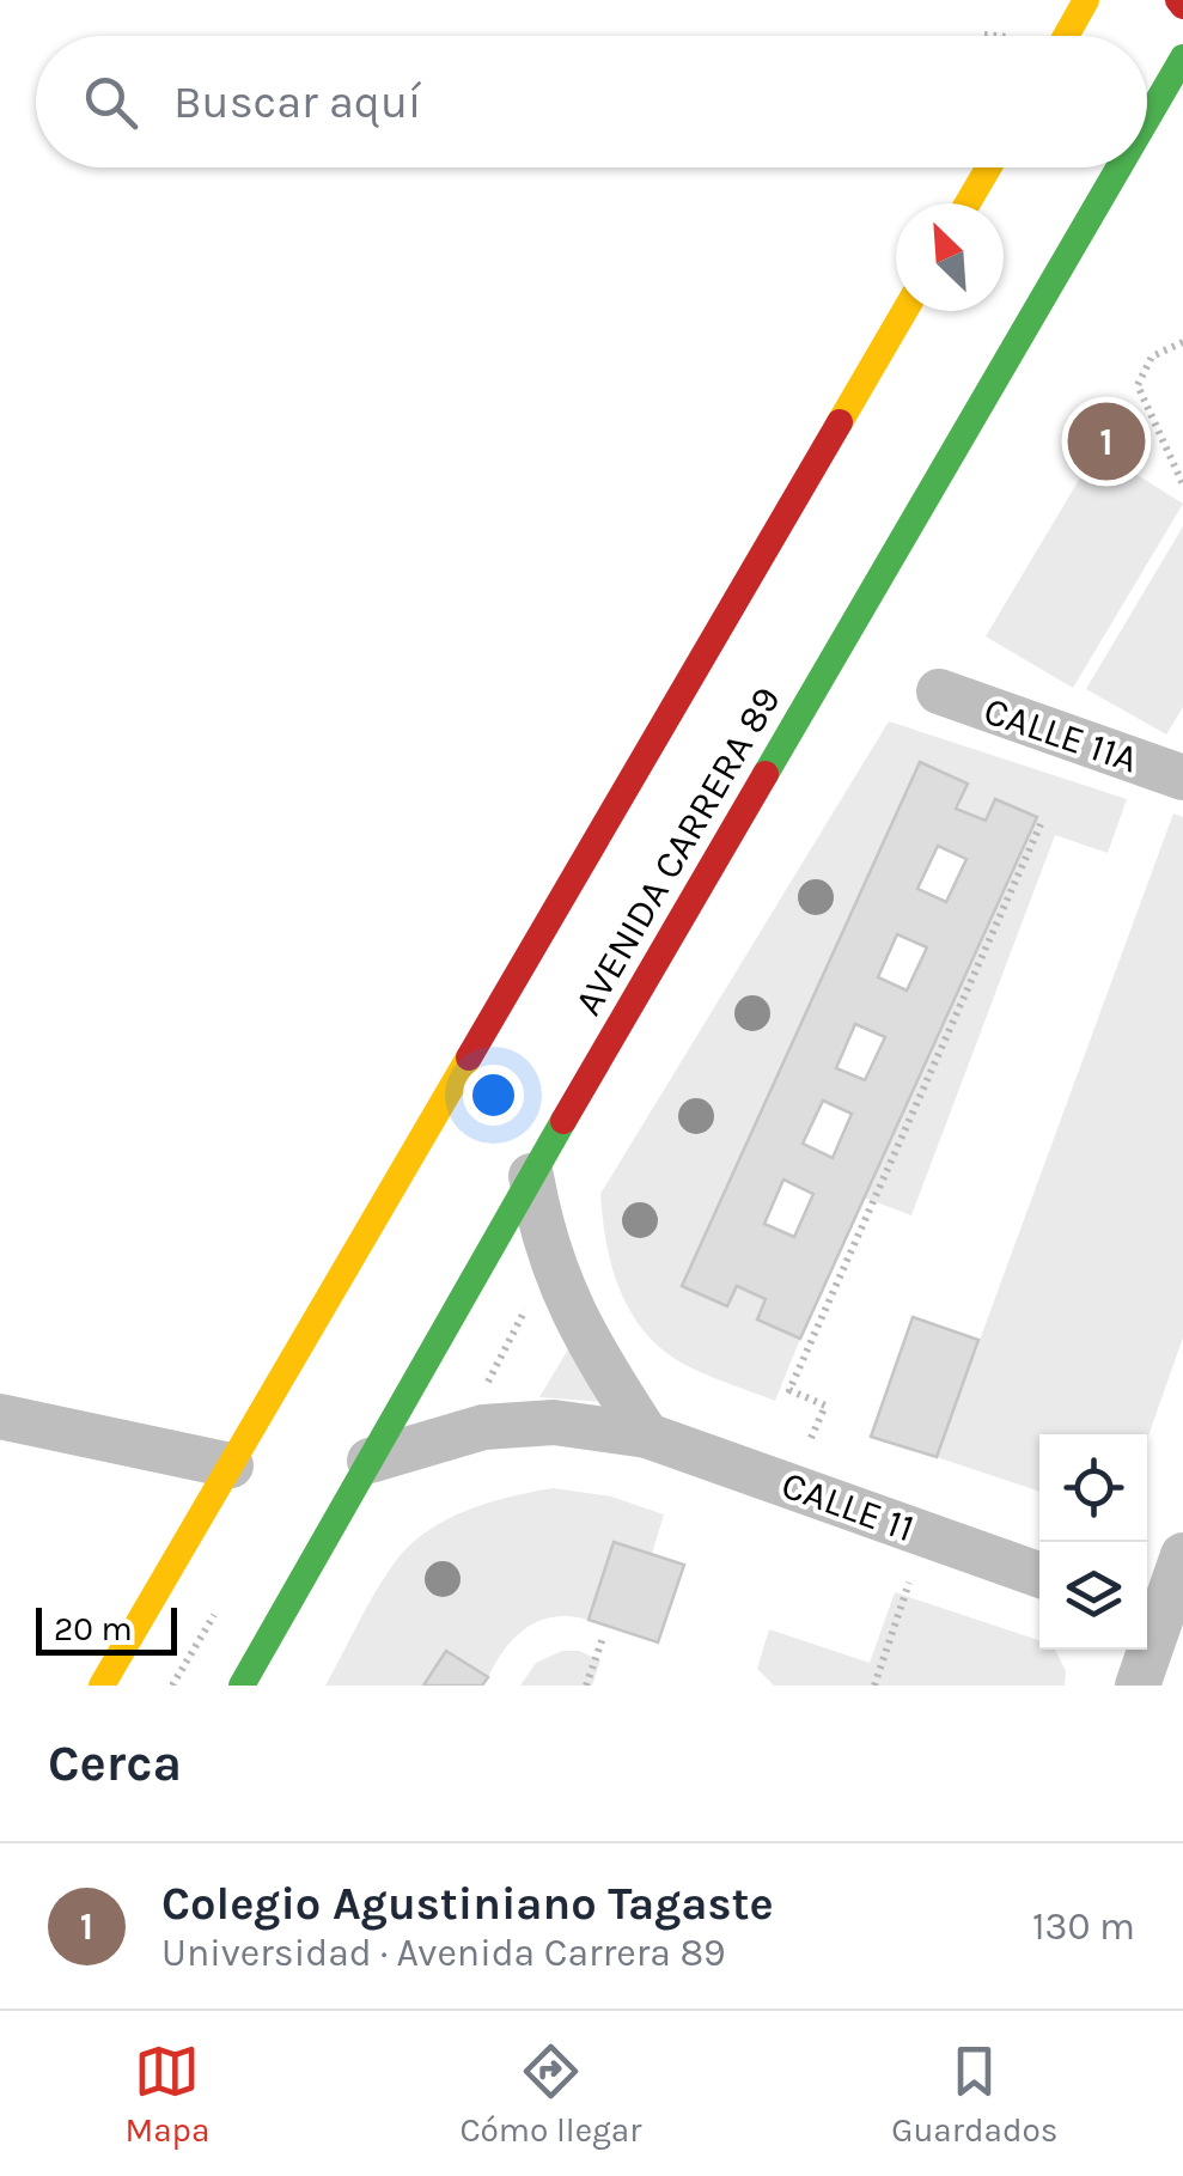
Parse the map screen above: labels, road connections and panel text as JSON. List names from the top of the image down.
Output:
{
  "streets": {
    "main road": ["AVENIDA CARRERA 89"],
    "street": ["CALLE 11A", "CALLE 11"]
  },
  "crossings": [
    ["AVENIDA CARRERA 89", "CALLE 11"]
  ],
  "scale_bar": "20 m",
  "north": "top left",
  "page": {
    "search": "Buscar aquí",
    "pins": "1",
    "scale": "20 m",
    "heading": "Cerca",
    "list": [
      {
        "mark": "1",
        "name": "Colegio Agustiniano Tagaste",
        "note": "Universidad · Avenida Carrera 89",
        "value": "130 m"
      }
    ],
    "nav": ["Mapa", "Cómo llegar", "Guardados"]
  }
}
